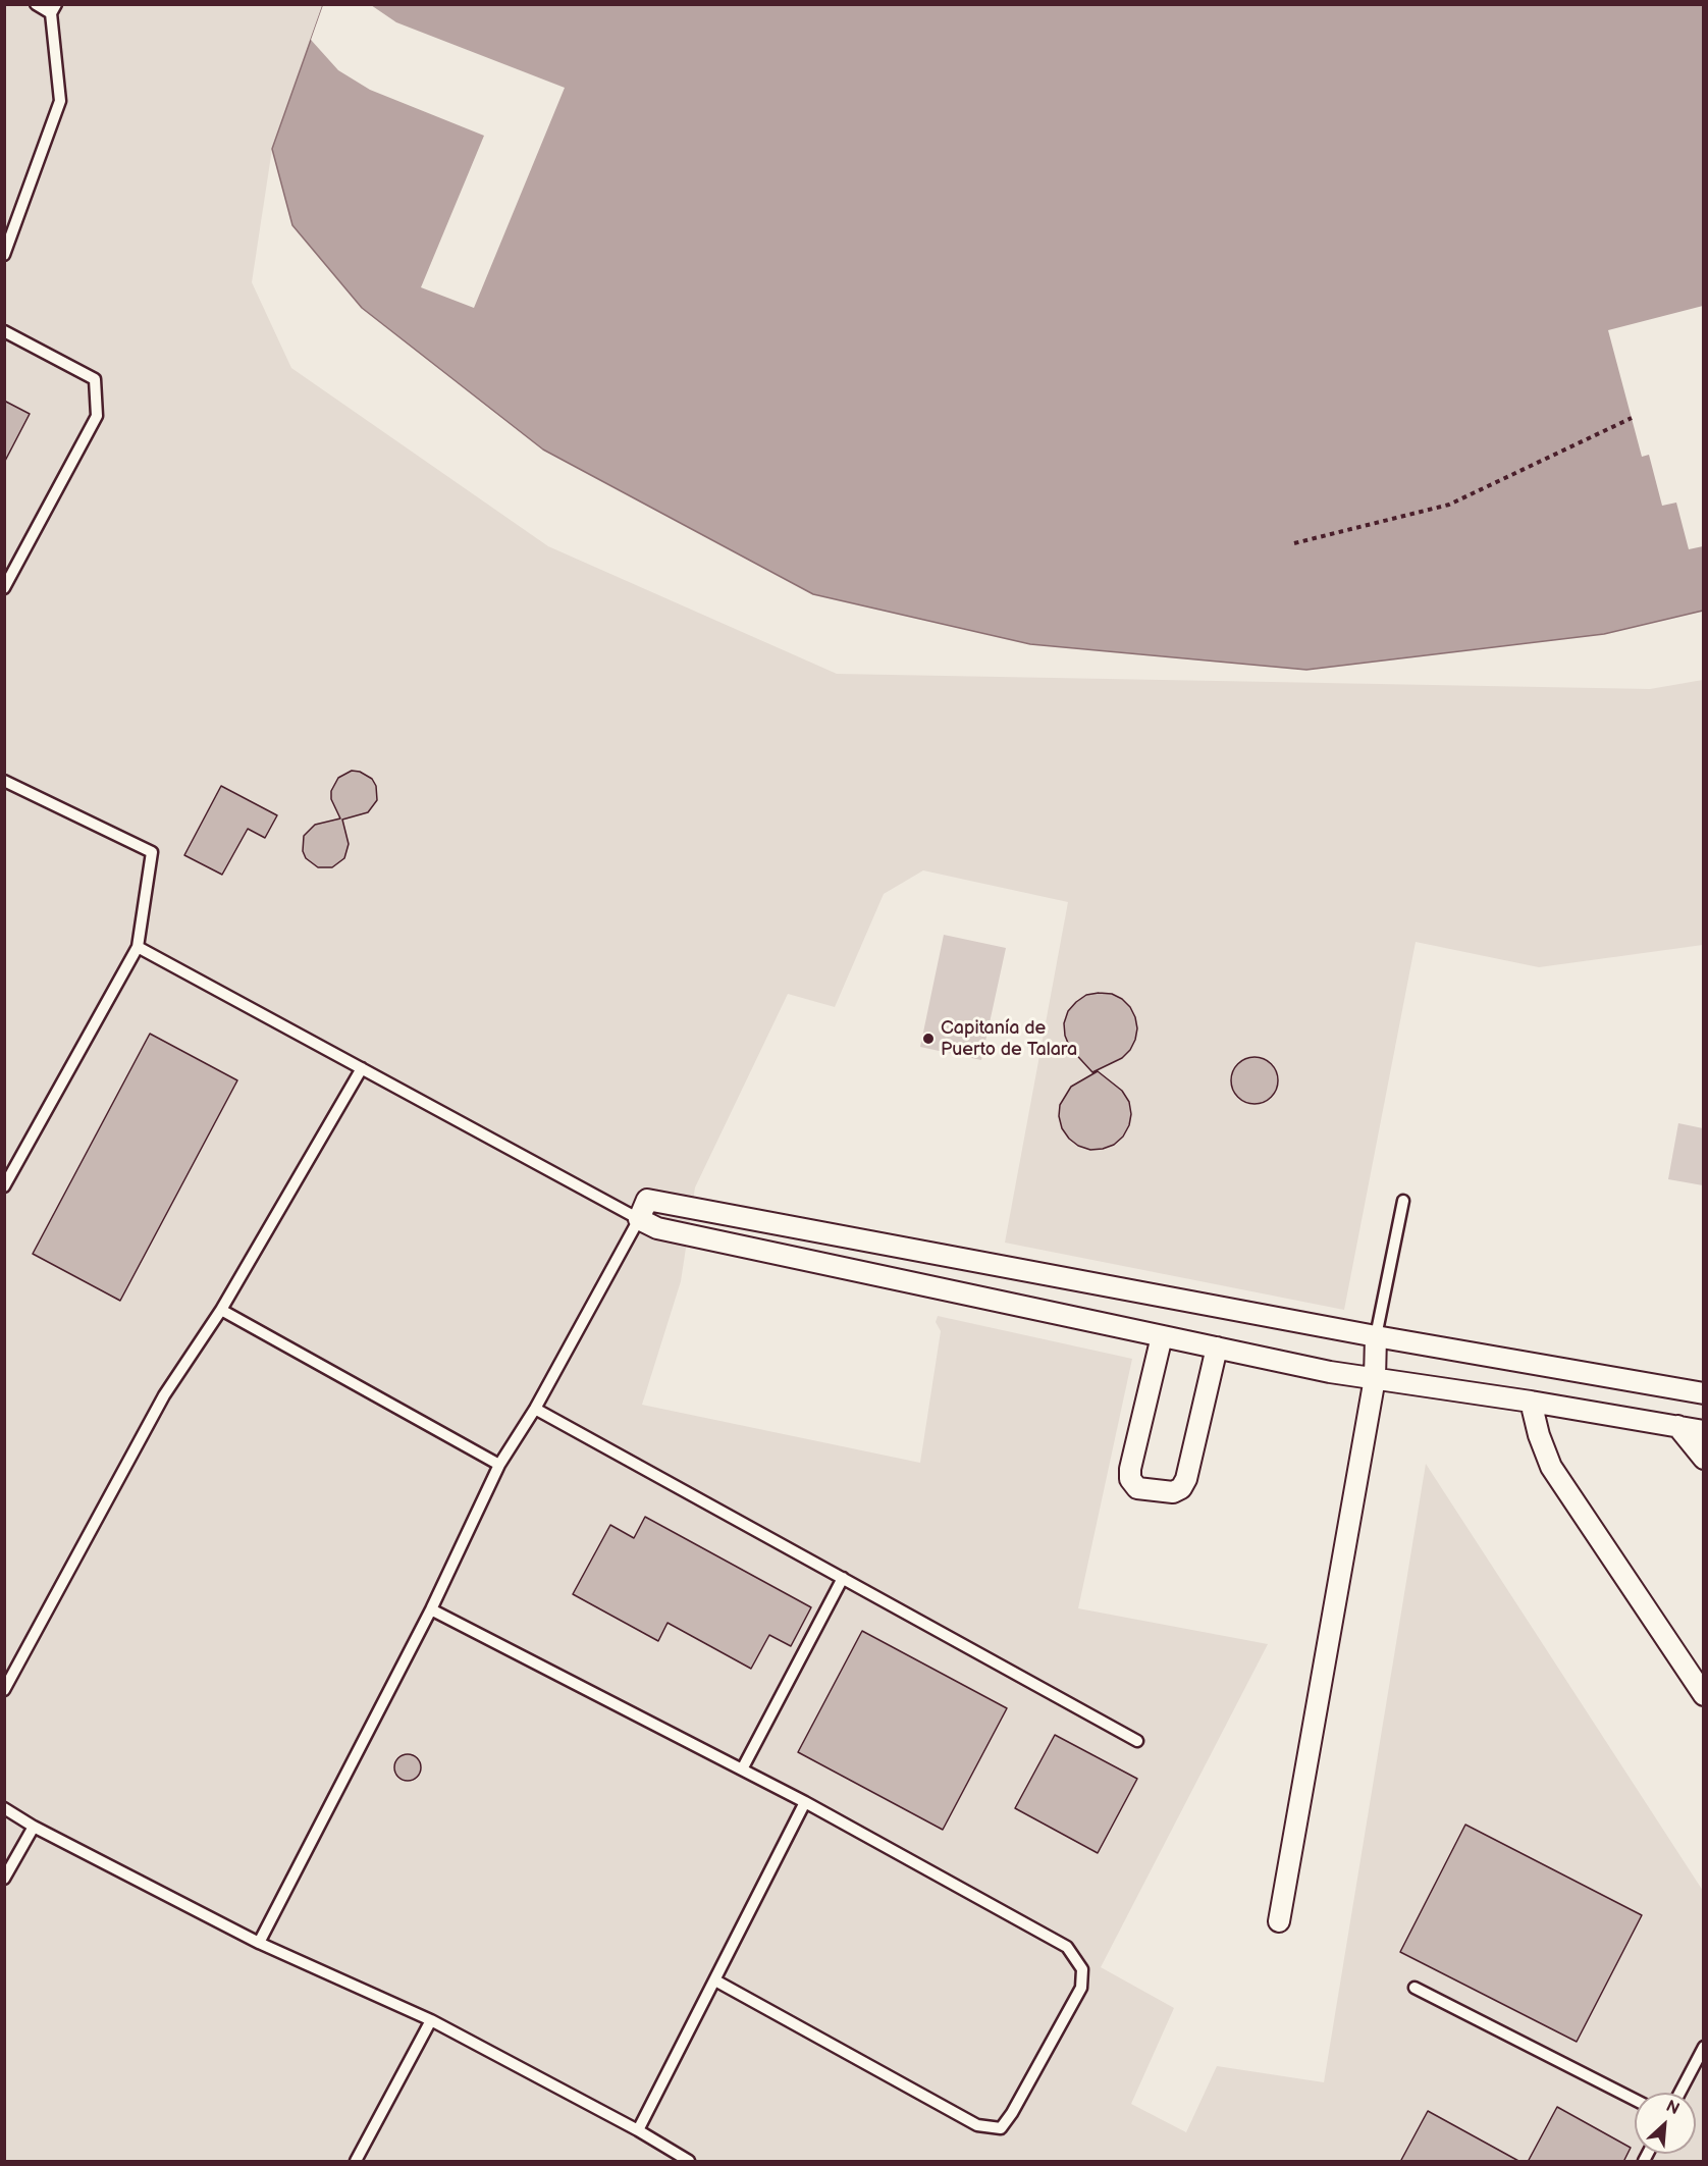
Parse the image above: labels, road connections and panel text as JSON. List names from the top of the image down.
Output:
{
  "places": ["Capitanía de Puerto de Talara"],
  "north": "top right"
}
